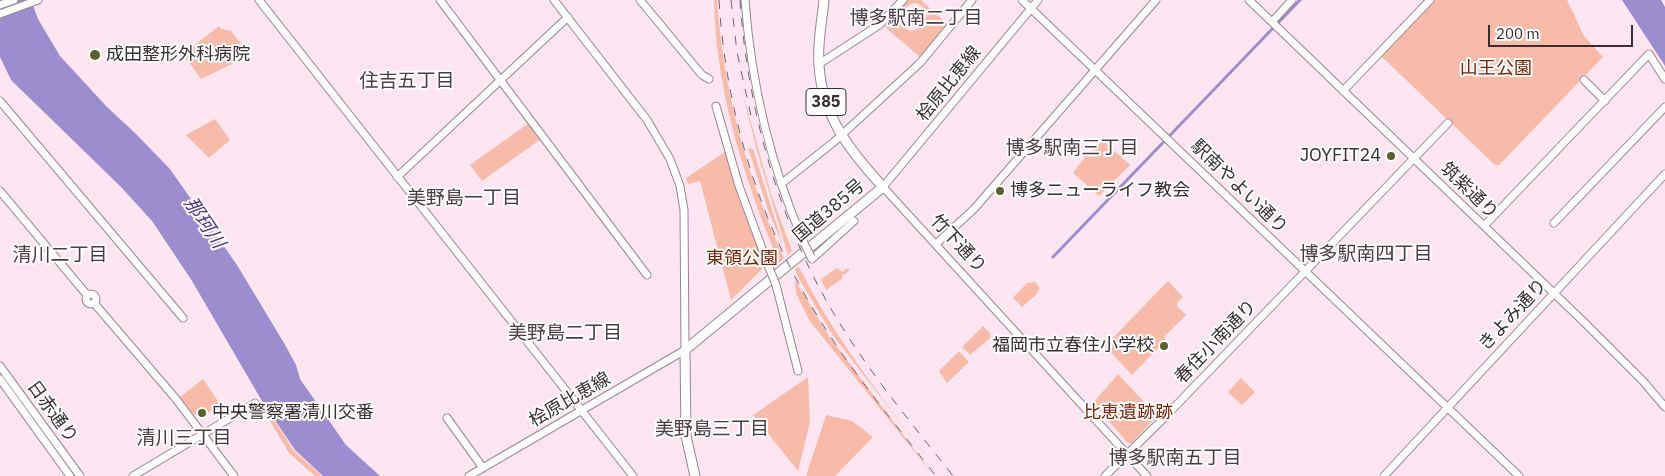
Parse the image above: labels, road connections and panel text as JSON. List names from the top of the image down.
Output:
{
  "streets": {
    "highway": ["385", "国道385号", "竹下通り"],
    "street": [
      "桧原比恵線",
      "駅南やよい通り",
      "筑紫通り",
      "きよみ通り",
      "春住小南通り",
      "日赤通り"
    ]
  },
  "crossings": [
    ["桧原比恵線", "駅南やよい通り"],
    ["桧原比恵線", "国道385号"],
    ["桧原比恵線", "竹下通り"],
    ["駅南やよい通り", "きよみ通り"],
    ["駅南やよい通り", "春住小南通り"],
    ["筑紫通り", "きよみ通り"],
    ["筑紫通り", "春住小南通り"],
    ["国道385号", "竹下通り"],
    ["竹下通り", "春住小南通り"]
  ],
  "districts": [
    "博多駅南二丁目",
    "住吉五丁目",
    "博多駅南三丁目",
    "美野島一丁目",
    "博多駅南四丁目",
    "清川二丁目",
    "美野島二丁目",
    "美野島三丁目",
    "清川三丁目",
    "博多駅南五丁目"
  ],
  "water": ["那珂川"],
  "parks": ["山王公園", "東領公園", "比恵遺跡跡"],
  "places": [
    "成田整形外科病院",
    "JOYFIT24",
    "博多ニューライフ教会",
    "福岡市立春住小学校",
    "中央警察署清川交番"
  ],
  "scale_bar": "200 m"
}
